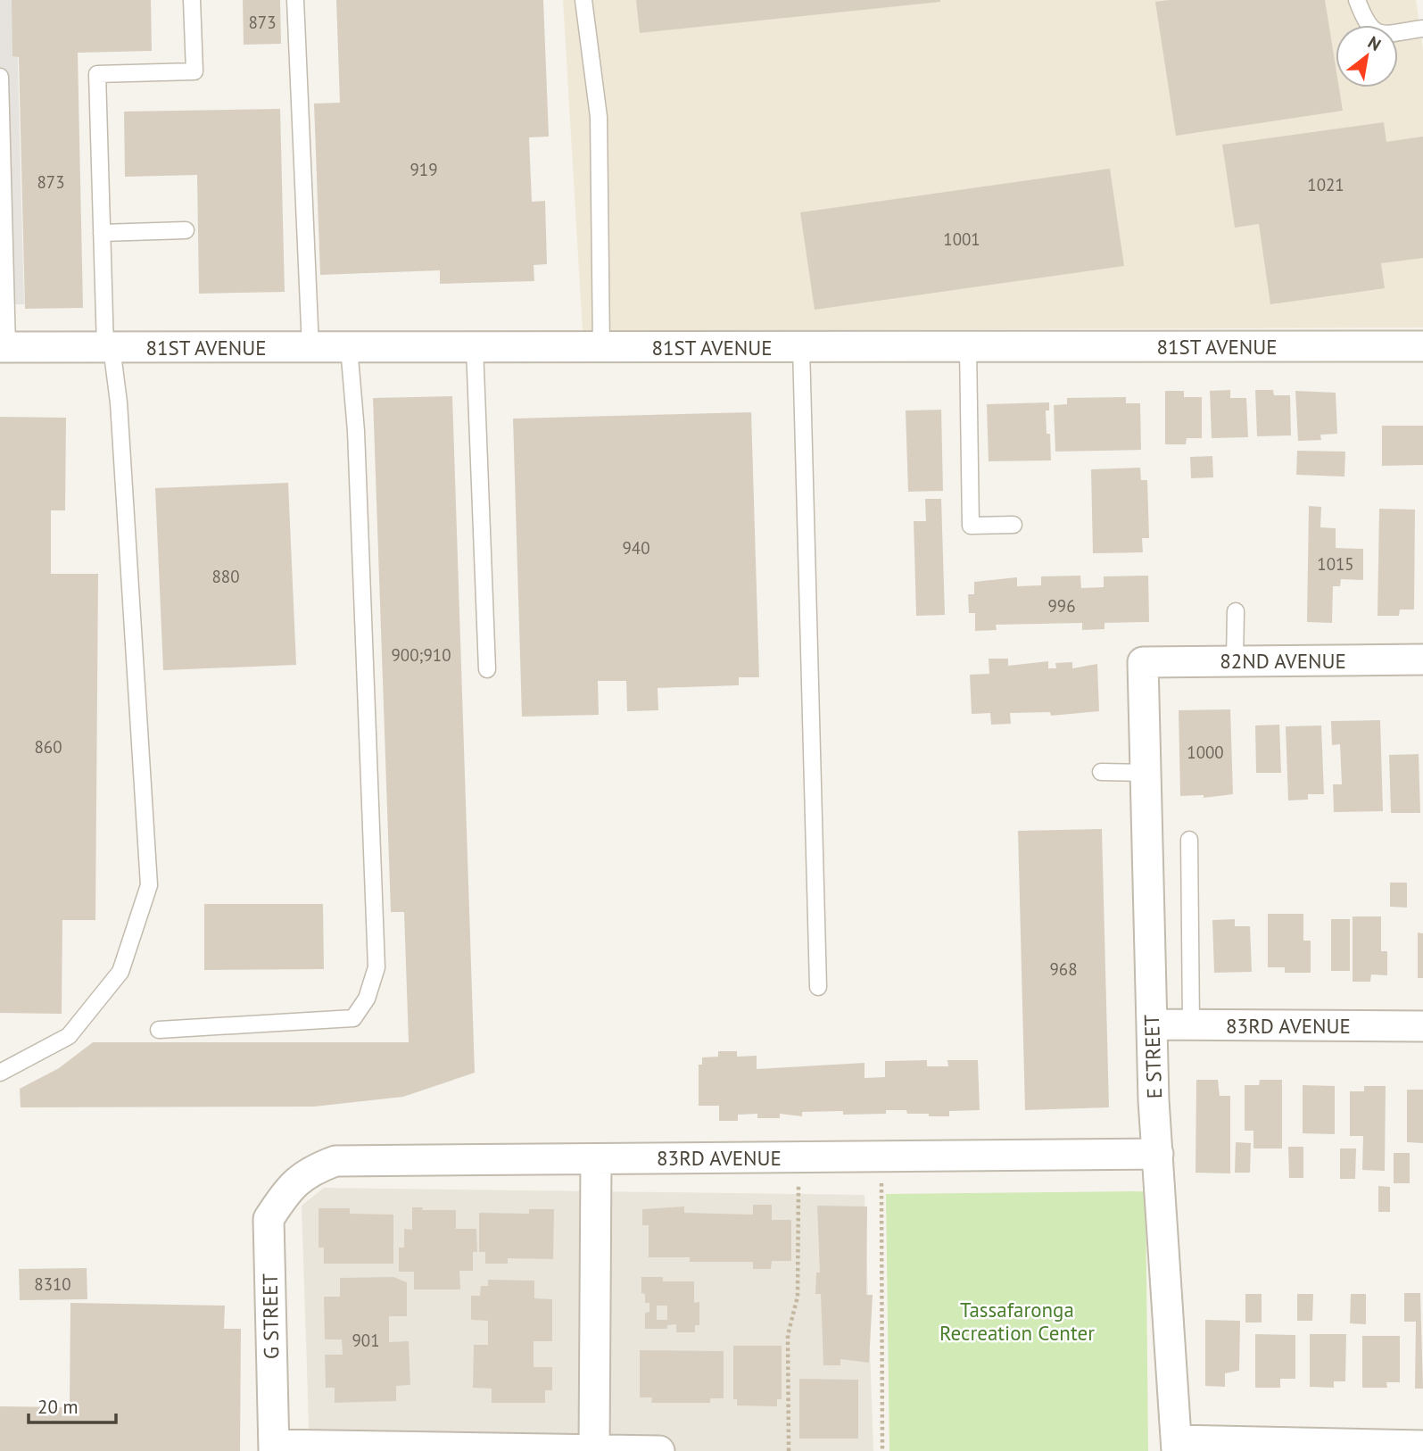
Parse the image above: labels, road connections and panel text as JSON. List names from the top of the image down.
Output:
{
  "streets": {
    "street": [
      "81ST AVENUE",
      "82ND AVENUE",
      "83RD AVENUE",
      "E STREET",
      "G STREET"
    ]
  },
  "crossings": [
    ["82ND AVENUE", "E STREET"],
    ["83RD AVENUE", "E STREET"],
    ["83RD AVENUE", "G STREET"]
  ],
  "parks": ["Tassafaronga Recreation Center"],
  "house_numbers": [
    "873",
    "919",
    "873",
    "1021",
    "1001",
    "940",
    "1015",
    "880",
    "996",
    "900;910",
    "860",
    "1000",
    "968",
    "8310",
    "901"
  ],
  "scale_bar": "20 m",
  "north": "top right"
}
